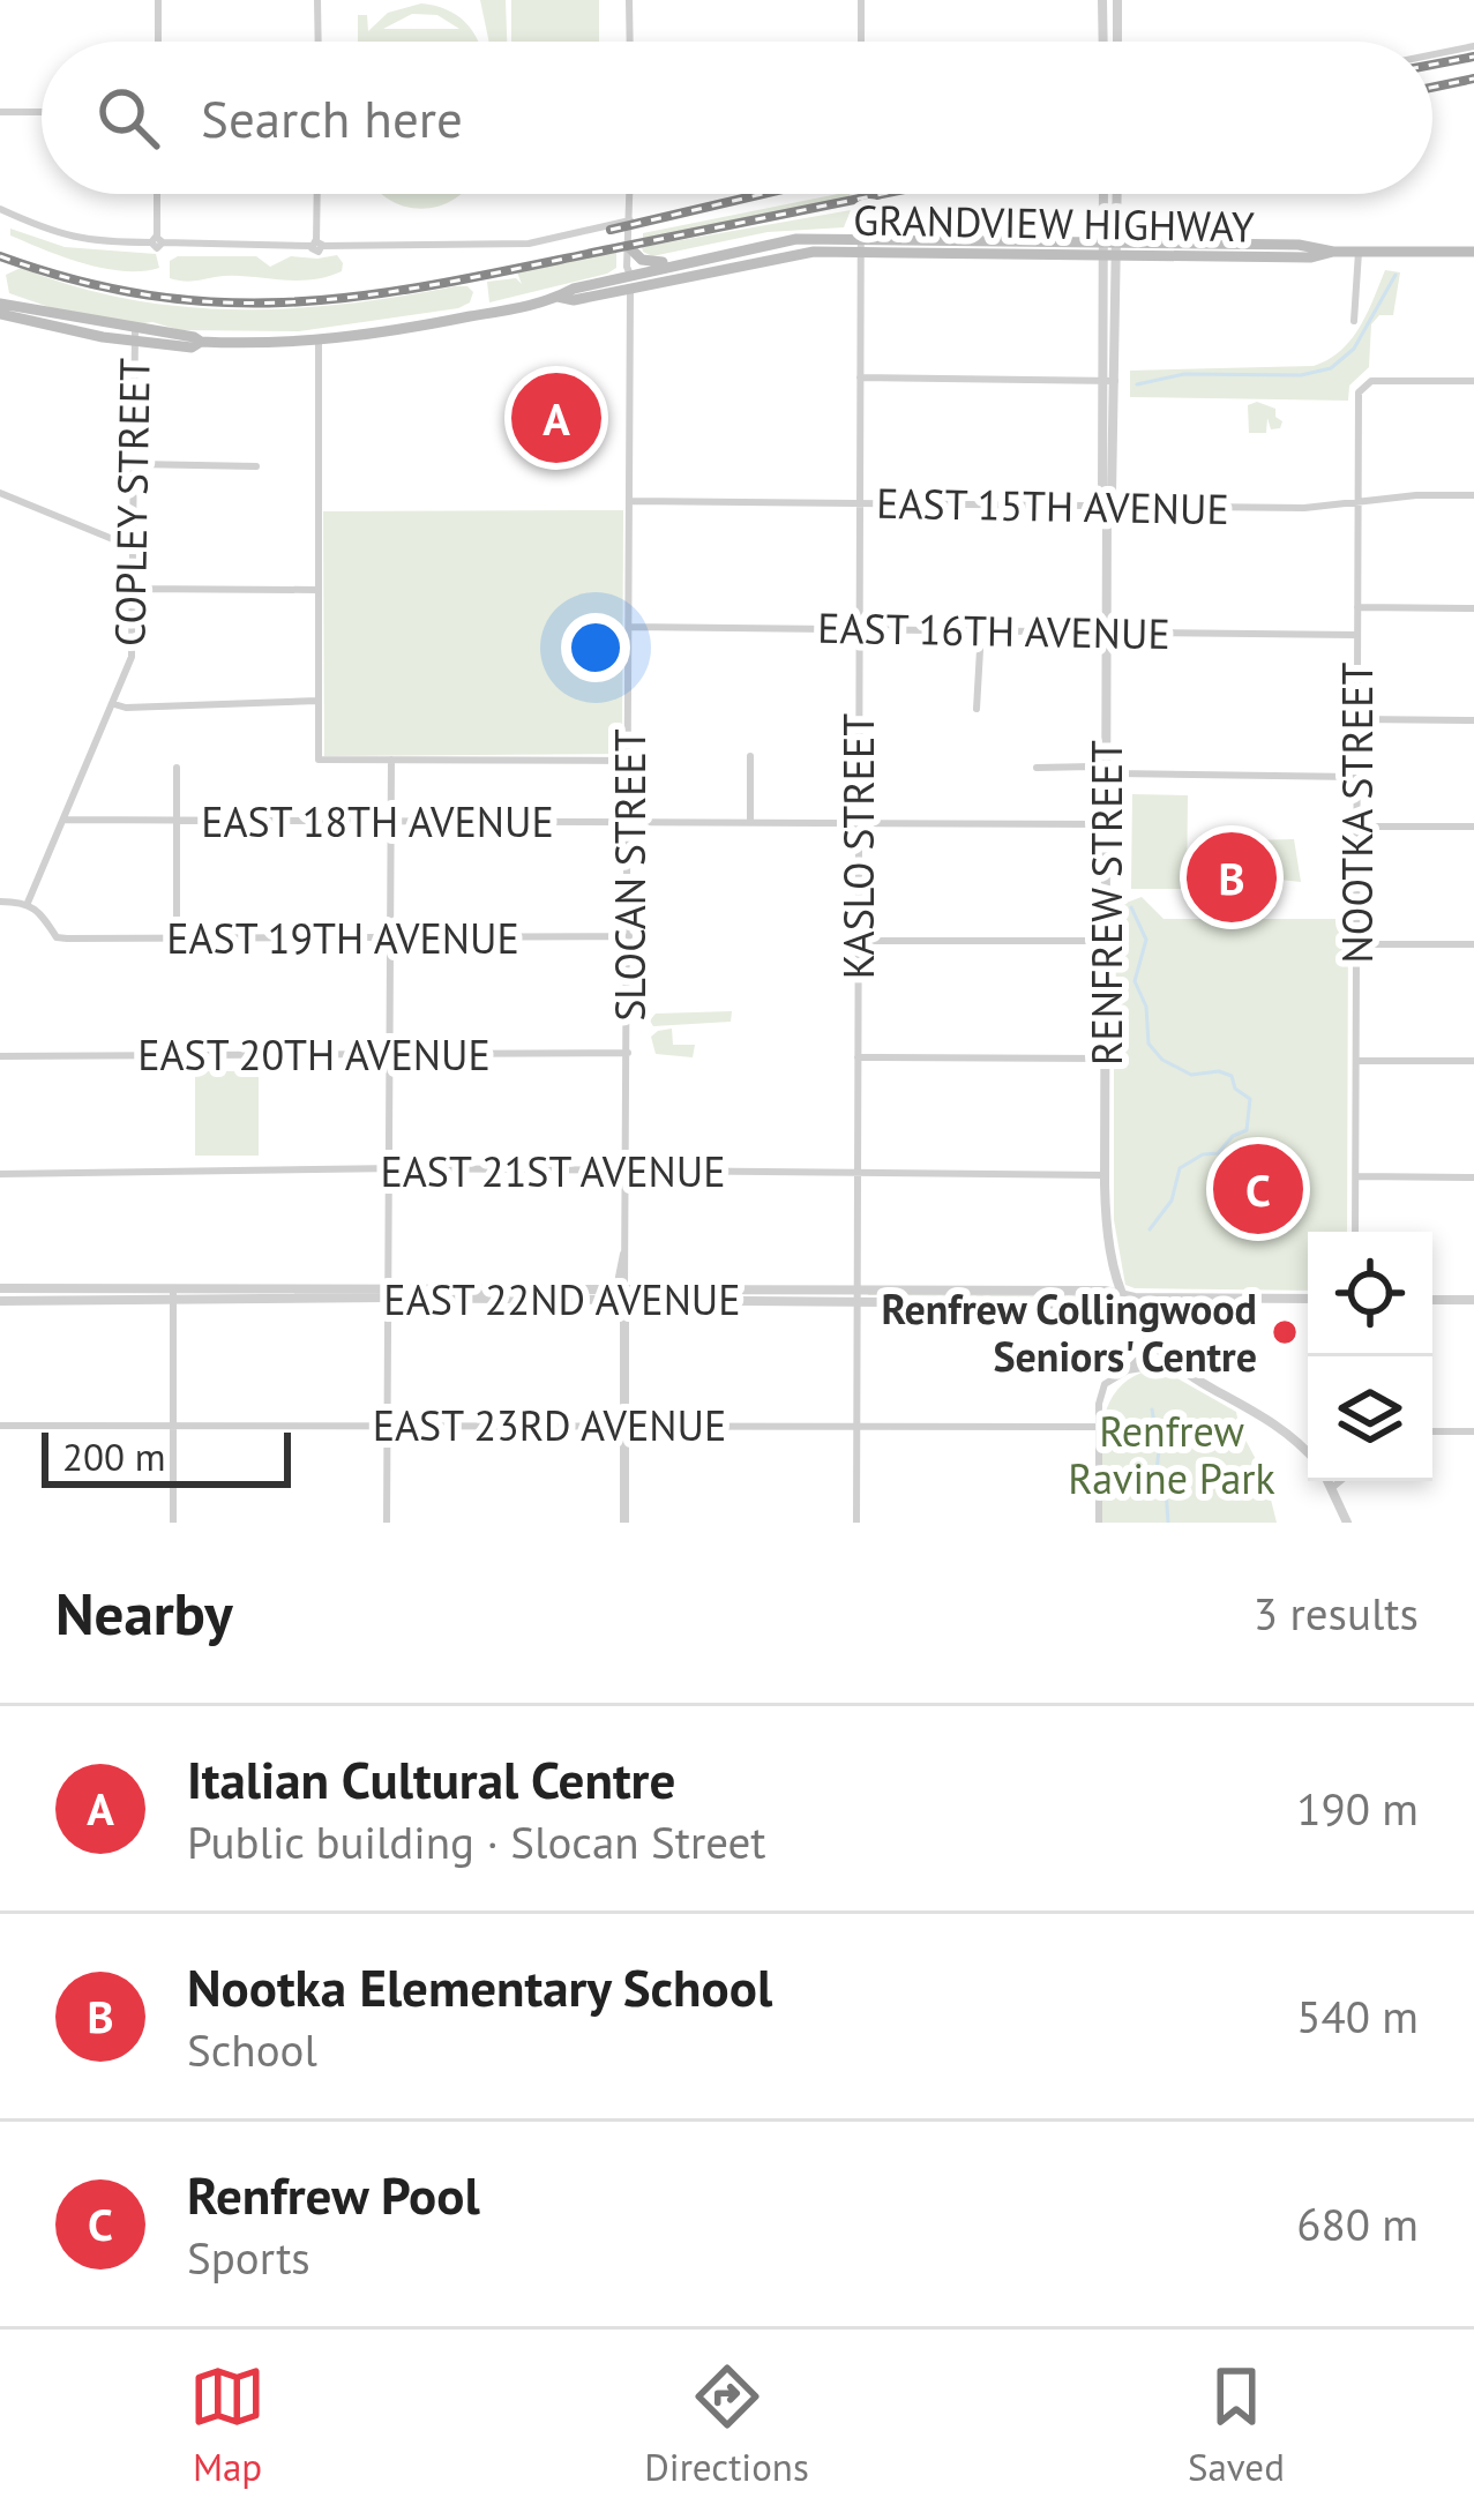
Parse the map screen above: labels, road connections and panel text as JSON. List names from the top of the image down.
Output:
{
  "streets": {
    "main road": ["GRANDVIEW HIGHWAY"],
    "street": [
      "COPLEY STREET",
      "EAST 15TH AVENUE",
      "EAST 16TH AVENUE",
      "NOOTKA STREET",
      "EAST 18TH AVENUE",
      "KASLO STREET",
      "SLOCAN STREET",
      "RENFREW STREET",
      "EAST 19TH AVENUE",
      "EAST 20TH AVENUE",
      "EAST 21ST AVENUE",
      "EAST 22ND AVENUE",
      "EAST 23RD AVENUE"
    ]
  },
  "crossings": [
    ["GRANDVIEW HIGHWAY", "KASLO STREET"],
    ["GRANDVIEW HIGHWAY", "SLOCAN STREET"],
    ["GRANDVIEW HIGHWAY", "RENFREW STREET"],
    ["COPLEY STREET", "EAST 18TH AVENUE"],
    ["COPLEY STREET", "EAST 19TH AVENUE"],
    ["EAST 15TH AVENUE", "NOOTKA STREET"],
    ["EAST 15TH AVENUE", "KASLO STREET"],
    ["EAST 15TH AVENUE", "SLOCAN STREET"],
    ["EAST 15TH AVENUE", "RENFREW STREET"],
    ["EAST 16TH AVENUE", "NOOTKA STREET"],
    ["EAST 16TH AVENUE", "KASLO STREET"],
    ["EAST 16TH AVENUE", "SLOCAN STREET"],
    ["EAST 16TH AVENUE", "RENFREW STREET"],
    ["EAST 18TH AVENUE", "KASLO STREET"],
    ["EAST 18TH AVENUE", "SLOCAN STREET"],
    ["EAST 18TH AVENUE", "RENFREW STREET"],
    ["KASLO STREET", "EAST 21ST AVENUE"],
    ["KASLO STREET", "EAST 22ND AVENUE"],
    ["KASLO STREET", "EAST 23RD AVENUE"],
    ["SLOCAN STREET", "EAST 19TH AVENUE"],
    ["SLOCAN STREET", "EAST 20TH AVENUE"],
    ["SLOCAN STREET", "EAST 21ST AVENUE"],
    ["SLOCAN STREET", "EAST 22ND AVENUE"],
    ["SLOCAN STREET", "EAST 23RD AVENUE"],
    ["RENFREW STREET", "EAST 21ST AVENUE"],
    ["RENFREW STREET", "EAST 22ND AVENUE"]
  ],
  "parks": ["Renfrew Ravine Park"],
  "places": ["Renfrew Collingwood Seniors' Centre"],
  "scale_bar": "200 m",
  "page": {
    "search": "Search here",
    "pins": ["A", "B", "C"],
    "scale": "200 m",
    "heading": ["Nearby", "3 results"],
    "list": [
      {
        "mark": "A",
        "name": "Italian Cultural Centre",
        "note": "Public building · Slocan Street",
        "value": "190 m"
      },
      {
        "mark": "B",
        "name": "Nootka Elementary School",
        "note": "School",
        "value": "540 m"
      },
      {
        "mark": "C",
        "name": "Renfrew Pool",
        "note": "Sports",
        "value": "680 m"
      }
    ],
    "nav": ["Map", "Directions", "Saved"]
  }
}
